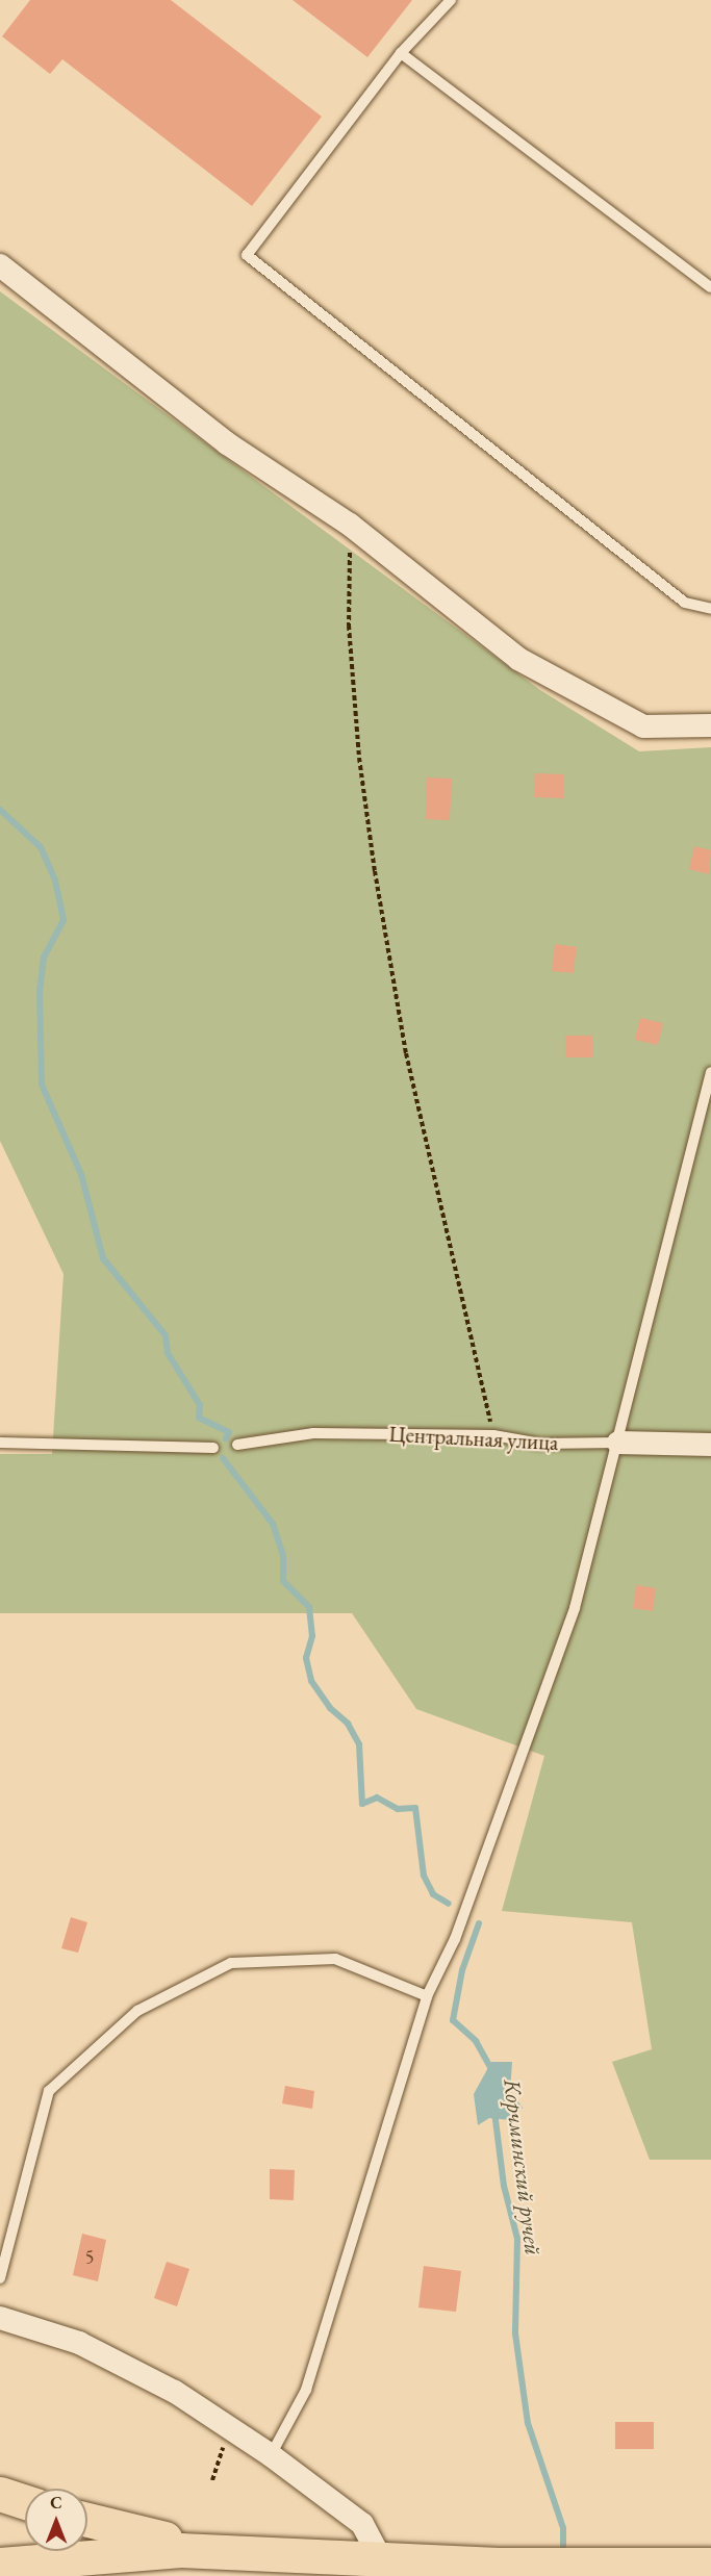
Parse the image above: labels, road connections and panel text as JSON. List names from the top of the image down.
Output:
{
  "streets": {
    "street": ["Центральная улица"]
  },
  "water": ["Корчминский ручей"],
  "house_numbers": ["5"],
  "north": "top"
}
